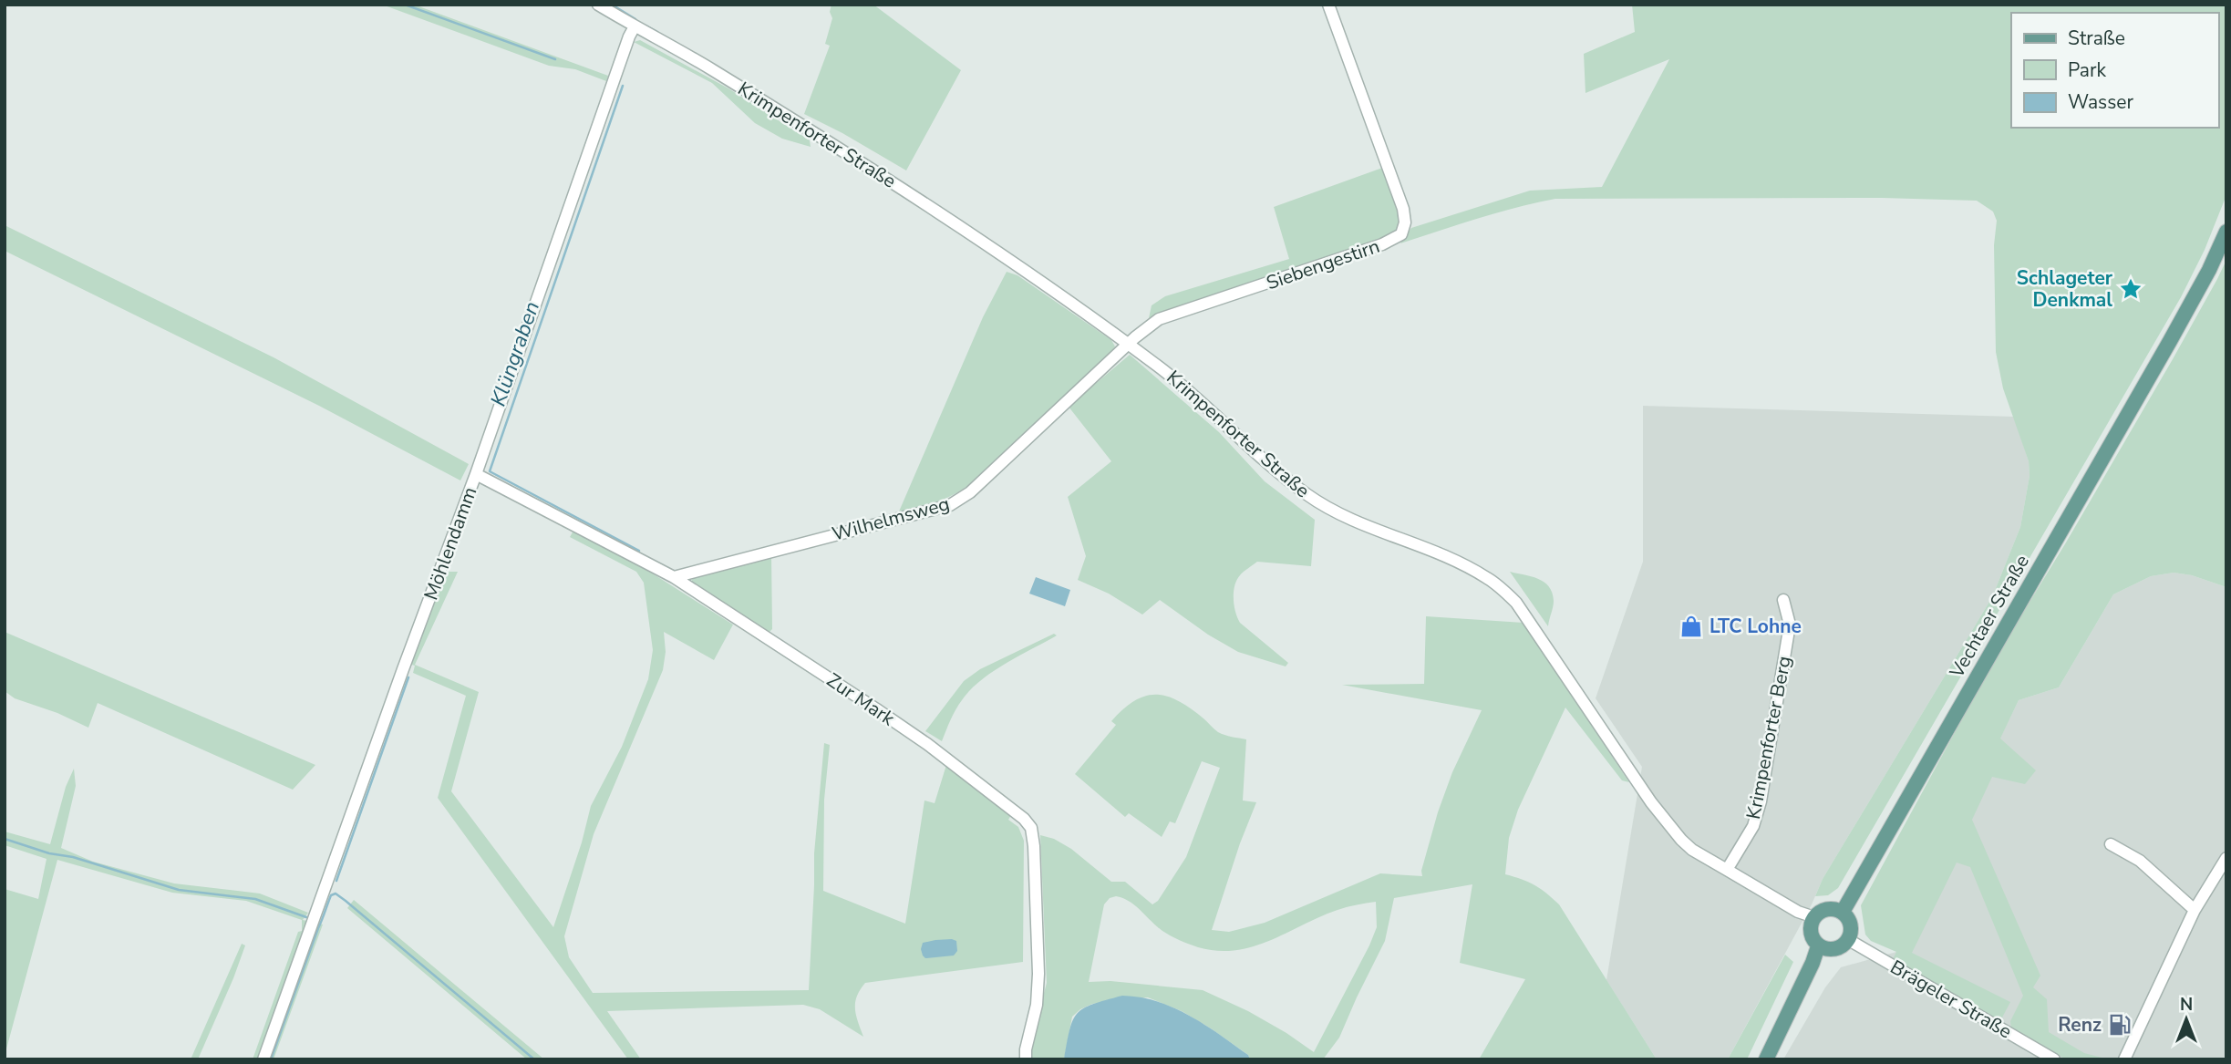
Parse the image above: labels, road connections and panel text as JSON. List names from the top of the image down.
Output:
{
  "streets": {
    "main road": ["Vechtaer Straße"],
    "street": [
      "Krimpenforter Straße",
      "Siebengestirn",
      "Wilhelmsweg",
      "Möhlendamm",
      "Zur Mark",
      "Krimpenforter Berg",
      "Brägeler Straße"
    ]
  },
  "crossings": [
    ["Krimpenforter Straße", "Siebengestirn"],
    ["Krimpenforter Straße", "Wilhelmsweg"],
    ["Krimpenforter Straße", "Möhlendamm"],
    ["Krimpenforter Straße", "Vechtaer Straße"],
    ["Krimpenforter Straße", "Krimpenforter Berg"],
    ["Krimpenforter Straße", "Brägeler Straße"],
    ["Siebengestirn", "Wilhelmsweg"],
    ["Wilhelmsweg", "Zur Mark"],
    ["Möhlendamm", "Zur Mark"],
    ["Vechtaer Straße", "Brägeler Straße"]
  ],
  "water": ["Klüngraben"],
  "places": {
    "place": ["Schlageter Denkmal"],
    "shop": ["LTC Lohne"],
    "fuel station": ["Renz"]
  },
  "legend": ["Straße", "Park", "Wasser"],
  "north": "top"
}
